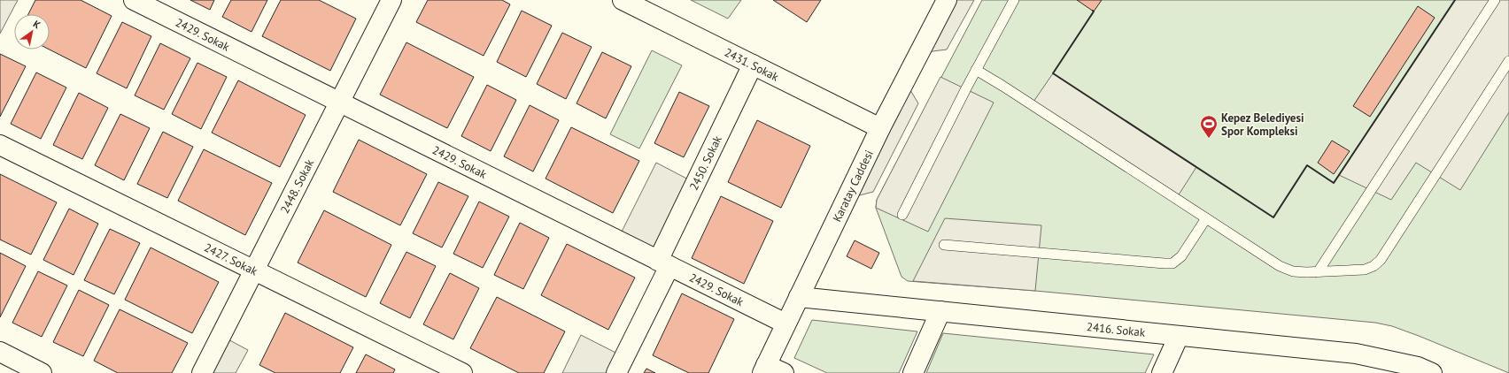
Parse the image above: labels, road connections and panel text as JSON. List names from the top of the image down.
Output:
{
  "streets": {
    "street": [
      "2429. Sokak",
      "2431. Sokak",
      "2450. Sokak",
      "Karatay Caddesi",
      "2448. Sokak",
      "2427. Sokak",
      "2416. Sokak"
    ]
  },
  "crossings": [
    ["2429. Sokak", "2450. Sokak"],
    ["2429. Sokak", "Karatay Caddesi"],
    ["2429. Sokak", "2448. Sokak"],
    ["2431. Sokak", "2450. Sokak"],
    ["2431. Sokak", "Karatay Caddesi"],
    ["Karatay Caddesi", "2416. Sokak"],
    ["2448. Sokak", "2427. Sokak"]
  ],
  "places": {
    "sports": ["Kepez Belediyesi Spor Kompleksi"]
  },
  "north": "top right"
}
